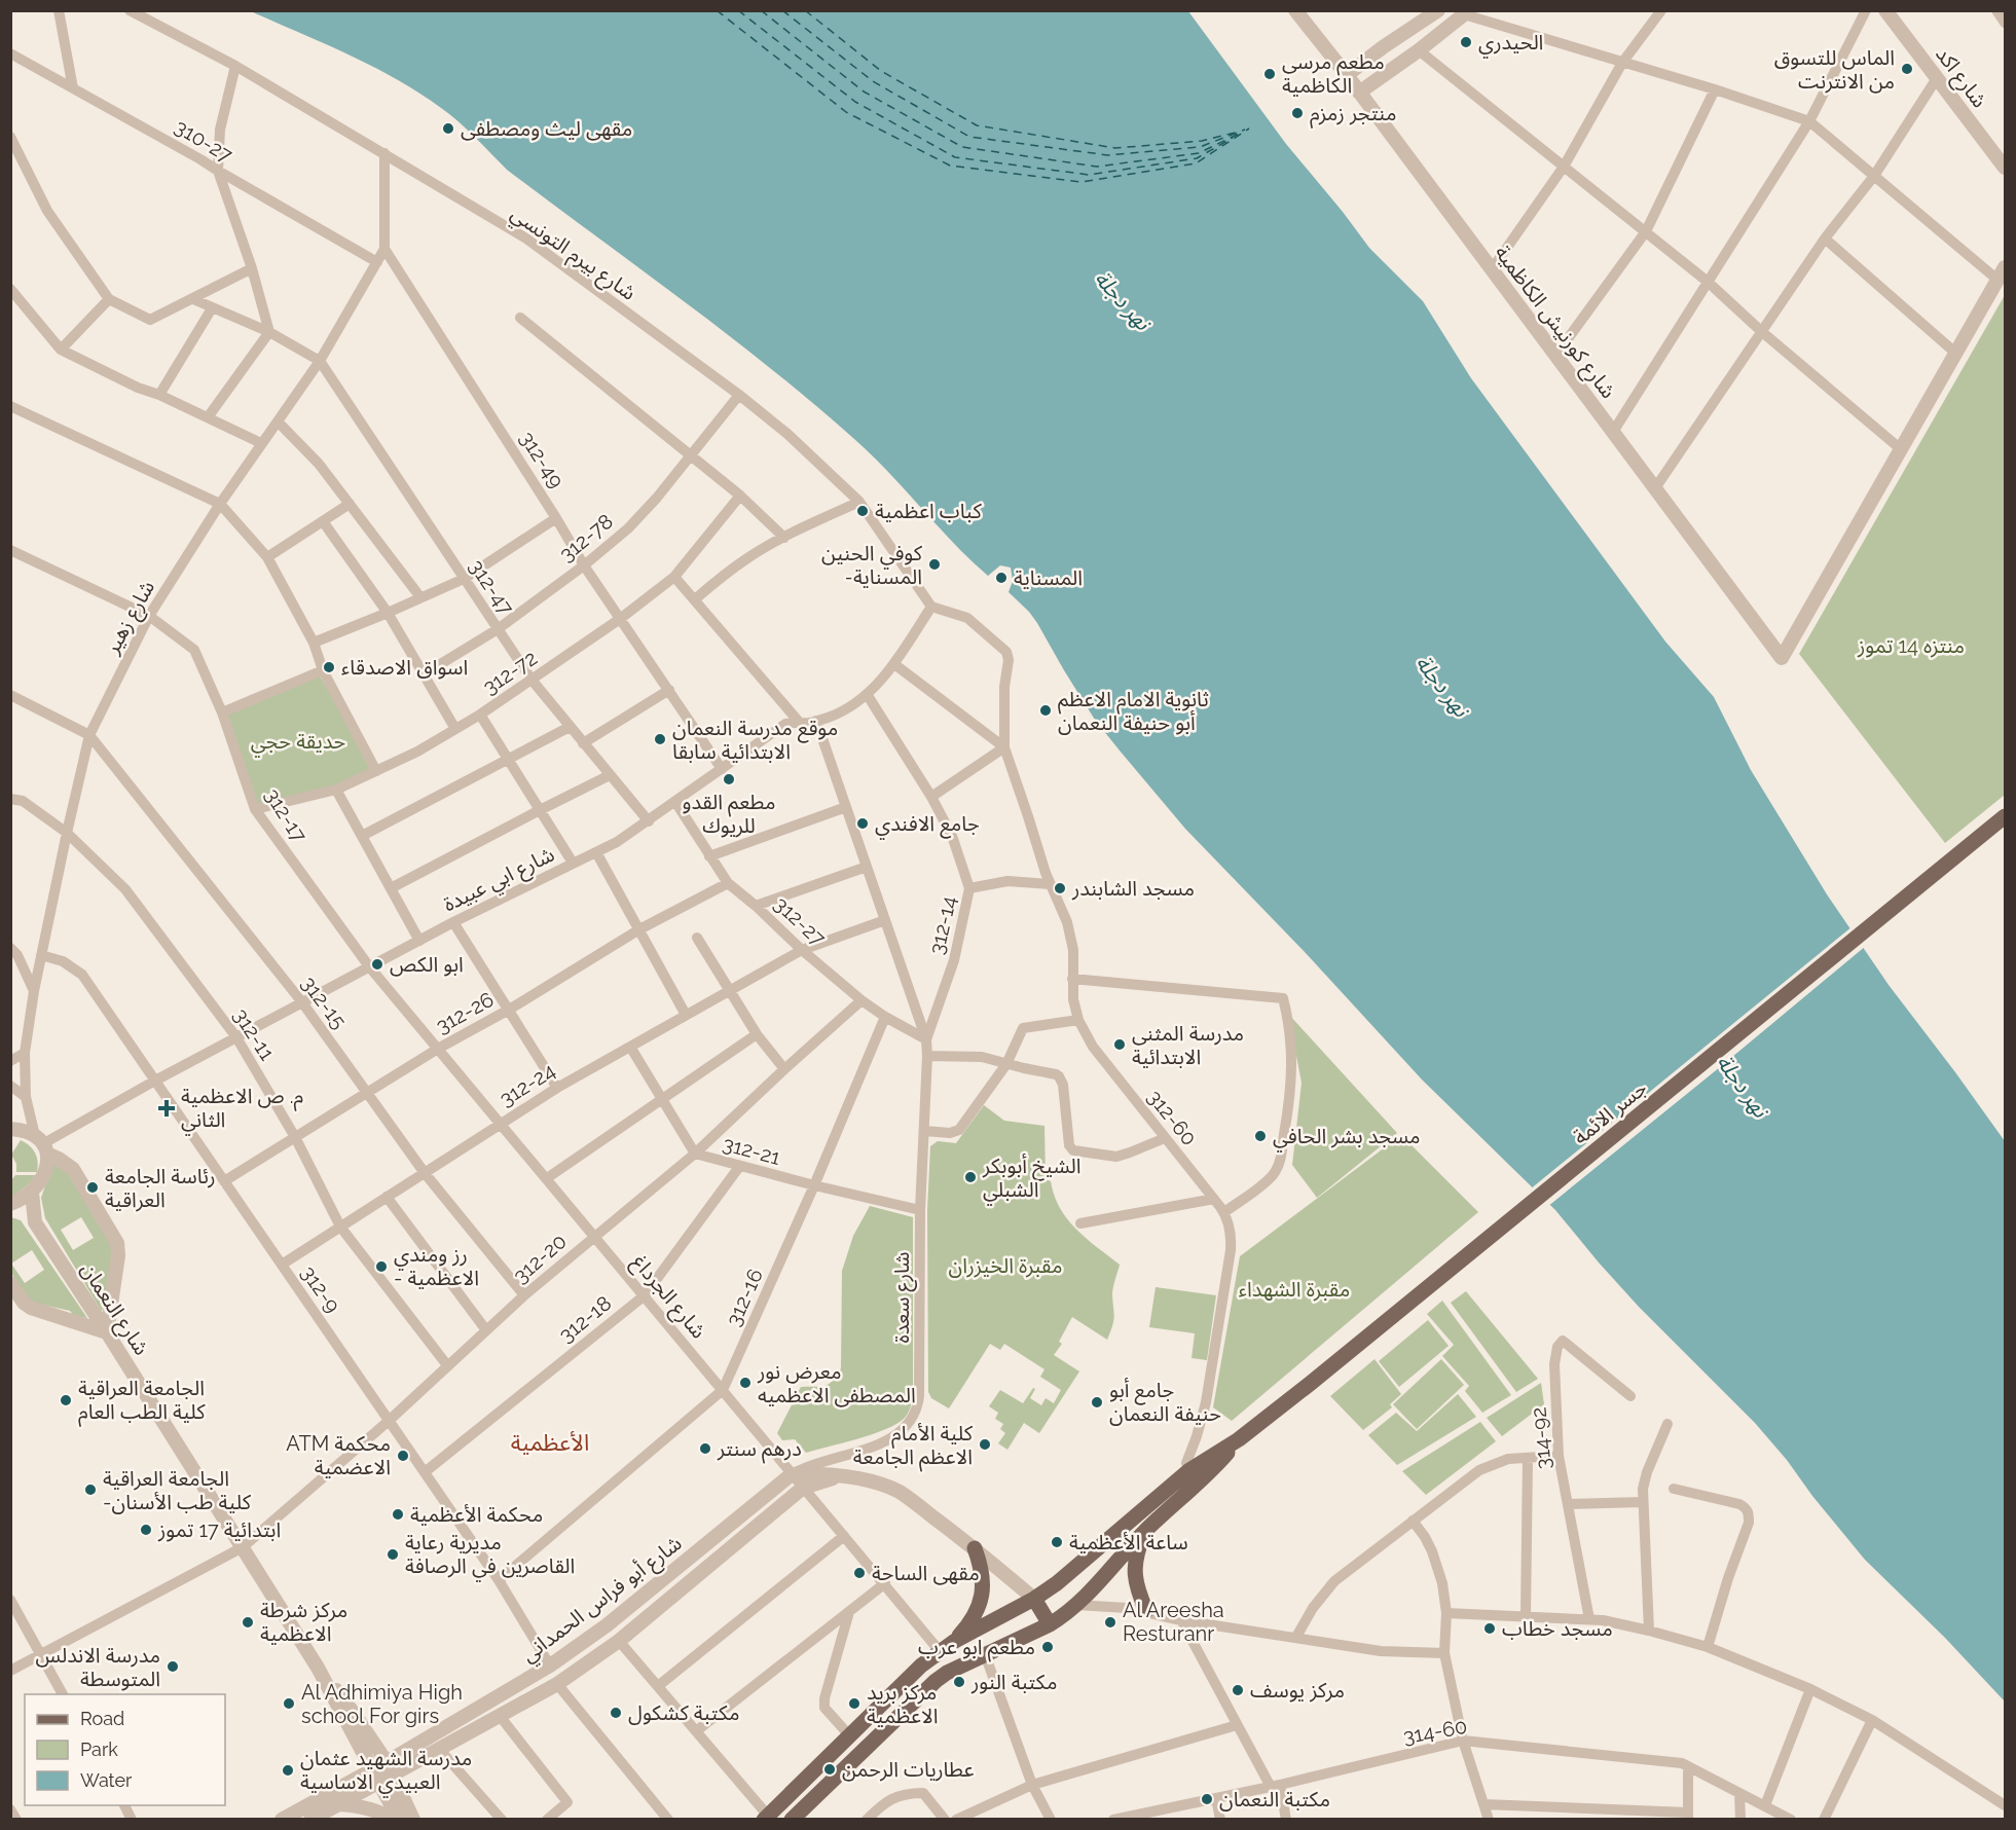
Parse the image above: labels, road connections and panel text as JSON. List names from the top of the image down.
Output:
{
  "streets": {
    "main road": ["جسر الائمة"],
    "street": [
      "شارع اكد",
      "310-27",
      "شارع بيرم التونسي",
      "شارع كورنيش الكاظمية",
      "312-49",
      "312-78",
      "312-47",
      "شارع زهير",
      "312-72",
      "312-17",
      "شارع ابي عبيدة",
      "312-27",
      "312-14",
      "312-15",
      "312-26",
      "312-11",
      "312-24",
      "312-60",
      "312-21",
      "312-20",
      "312-9",
      "شارع الجرداغ",
      "312-16",
      "شارع سعدة",
      "شارع النعمان",
      "312-18",
      "314-92",
      "شارع أبو فراس الحمداني",
      "314-60"
    ]
  },
  "crossings": [
    ["310-27", "شارع زهير"],
    ["شارع بيرم التونسي", "312-78"],
    ["شارع بيرم التونسي", "شارع ابي عبيدة"],
    ["شارع بيرم التونسي", "312-60"],
    ["312-49", "312-78"],
    ["312-49", "شارع زهير"],
    ["312-49", "312-72"],
    ["312-49", "شارع ابي عبيدة"],
    ["312-78", "312-47"],
    ["312-47", "شارع زهير"],
    ["312-47", "312-72"],
    ["312-47", "شارع ابي عبيدة"],
    ["شارع زهير", "312-17"],
    ["شارع زهير", "شارع ابي عبيدة"],
    ["شارع زهير", "312-15"],
    ["شارع زهير", "312-11"],
    ["شارع زهير", "312-9"],
    ["312-72", "312-17"],
    ["312-17", "شارع ابي عبيدة"],
    ["312-17", "شارع الجرداغ"],
    ["شارع ابي عبيدة", "312-27"],
    ["شارع ابي عبيدة", "312-14"],
    ["شارع ابي عبيدة", "312-15"],
    ["شارع ابي عبيدة", "312-11"],
    ["شارع ابي عبيدة", "312-60"],
    ["شارع ابي عبيدة", "312-9"],
    ["شارع ابي عبيدة", "شارع الجرداغ"],
    ["312-27", "312-14"],
    ["312-27", "312-26"],
    ["312-27", "312-24"],
    ["312-27", "312-20"],
    ["312-27", "312-16"],
    ["312-27", "شارع سعدة"],
    ["312-14", "شارع سعدة"],
    ["312-15", "312-26"],
    ["312-15", "312-24"],
    ["312-15", "312-20"],
    ["312-26", "312-11"],
    ["312-26", "312-9"],
    ["312-26", "شارع الجرداغ"],
    ["312-11", "312-24"],
    ["312-11", "312-20"],
    ["312-24", "312-21"],
    ["312-24", "312-9"],
    ["312-24", "شارع الجرداغ"],
    ["312-21", "312-20"],
    ["312-21", "312-16"],
    ["312-21", "شارع سعدة"],
    ["312-21", "312-18"],
    ["312-20", "312-9"],
    ["312-20", "شارع الجرداغ"],
    ["312-20", "شارع النعمان"],
    ["312-9", "312-16"],
    ["312-9", "312-18"],
    ["312-9", "شارع أبو فراس الحمداني"],
    ["شارع الجرداغ", "312-16"],
    ["شارع الجرداغ", "شارع سعدة"],
    ["شارع الجرداغ", "312-18"],
    ["شارع الجرداغ", "شارع أبو فراس الحمداني"],
    ["شارع سعدة", "شارع أبو فراس الحمداني"],
    ["شارع النعمان", "شارع أبو فراس الحمداني"]
  ],
  "districts": ["الأعظمية"],
  "water": ["نهر دجلة"],
  "parks": [
    "منتزه 14 تموز",
    "حديقة حجي",
    "مقبرة الخيزران",
    "مقبرة الشهداء"
  ],
  "places": {
    "other": [
      "الحيدري",
      "الماس للتسوق من الانترنت",
      "مطعم مرسى الكاظمية",
      "منتجر زمزم",
      "مقهى ليث ومصطفى",
      "كباب اعظمية",
      "كوفي الحنين -المسناية",
      "المسناية",
      "اسواق الاصدقاء",
      "ثانوية الامام الاعظم أبو حنيفة النعمان",
      "موقع مدرسة النعمان الابتدائية سابقا",
      "مطعم القدو للريوك",
      "جامع الافندي",
      "مسجد الشابندر",
      "ابو الكص",
      "مدرسة المثنى الابتدائية",
      "مسجد بشر الحافي",
      "الشيخ أبوبكر الشبلي",
      "رئاسة الجامعة العراقية",
      "رز ومندي - الاعظمية",
      "معرض نور المصطفى الاعظميه",
      "الجامعة العراقية كلية الطب العام",
      "جامع أبو حنيفة النعمان",
      "كلية الأمام الاعظم الجامعة",
      "درهم سنتر",
      "ATM محكمة الاعضمية",
      "الجامعة العراقية -كلية طب الأسنان",
      "محكمة الأعظمية",
      "ابتدائية 17 تموز",
      "ساعة الأعظمية",
      "مديرية رعاية القاصرين في الرصافة",
      "مقهى الساحة",
      "مركز شرطة الاعظمية",
      "Al Areesha Resturanr",
      "مسجد خطاب",
      "مطعم ابو عرب",
      "مدرسة الاندلس المتوسطة",
      "مكتبة النور",
      "مركز يوسف",
      "Al Adhimiya High school For girs",
      "مركز بريد الاعظمية",
      "مكتبة كشكول",
      "عطاريات الرحمن",
      "مدرسة الشهيد عثمان العبيدي الاساسية",
      "مكتبة النعمان"
    ],
    "health": ["م. ص الاعظمية الثاني"]
  },
  "legend": ["Road", "Park", "Water"]
}
